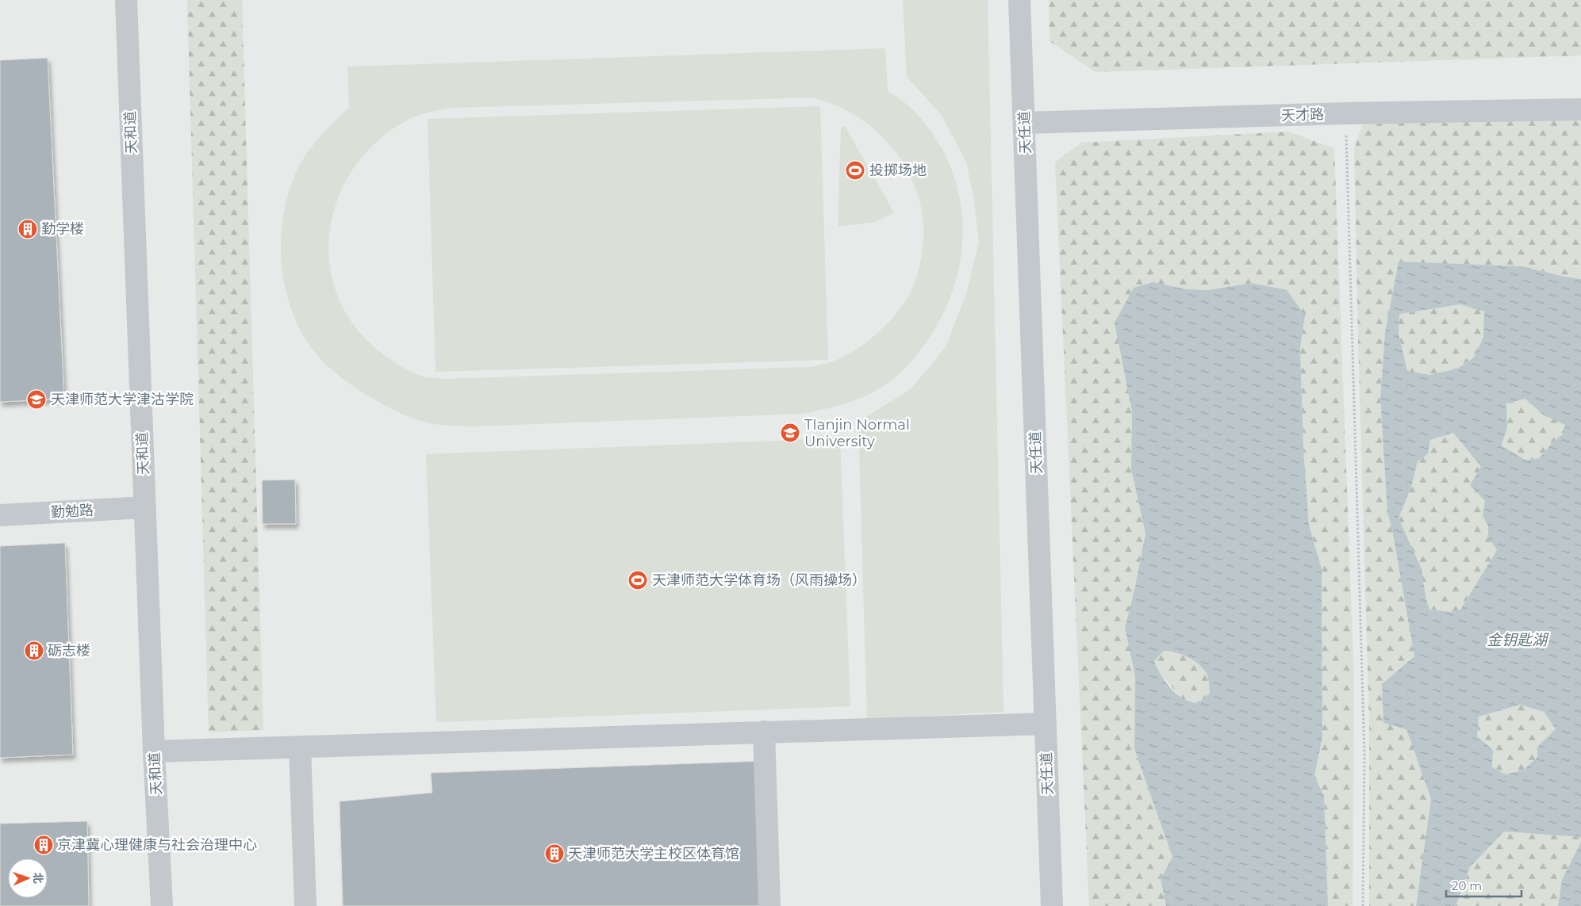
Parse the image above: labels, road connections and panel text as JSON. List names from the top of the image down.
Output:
{
  "streets": {
    "street": [
      "天才路",
      "天和道",
      "天任道",
      "勤勉路"
    ]
  },
  "crossings": [
    ["天才路", "天任道"],
    ["天和道", "勤勉路"]
  ],
  "water": ["金钥匙湖"],
  "places": {
    "sports": ["投掷场地", "天津师范大学体育场（风雨操场）"],
    "building": [
      "勤学楼",
      "砺志楼",
      "京津冀心理健康与社会治理中心",
      "天津师范大学主校区体育馆"
    ],
    "school or university": ["天津师范大学津沽学院", "TIanjin Normal University"]
  },
  "scale_bar": "20 m",
  "north": "right"
}
